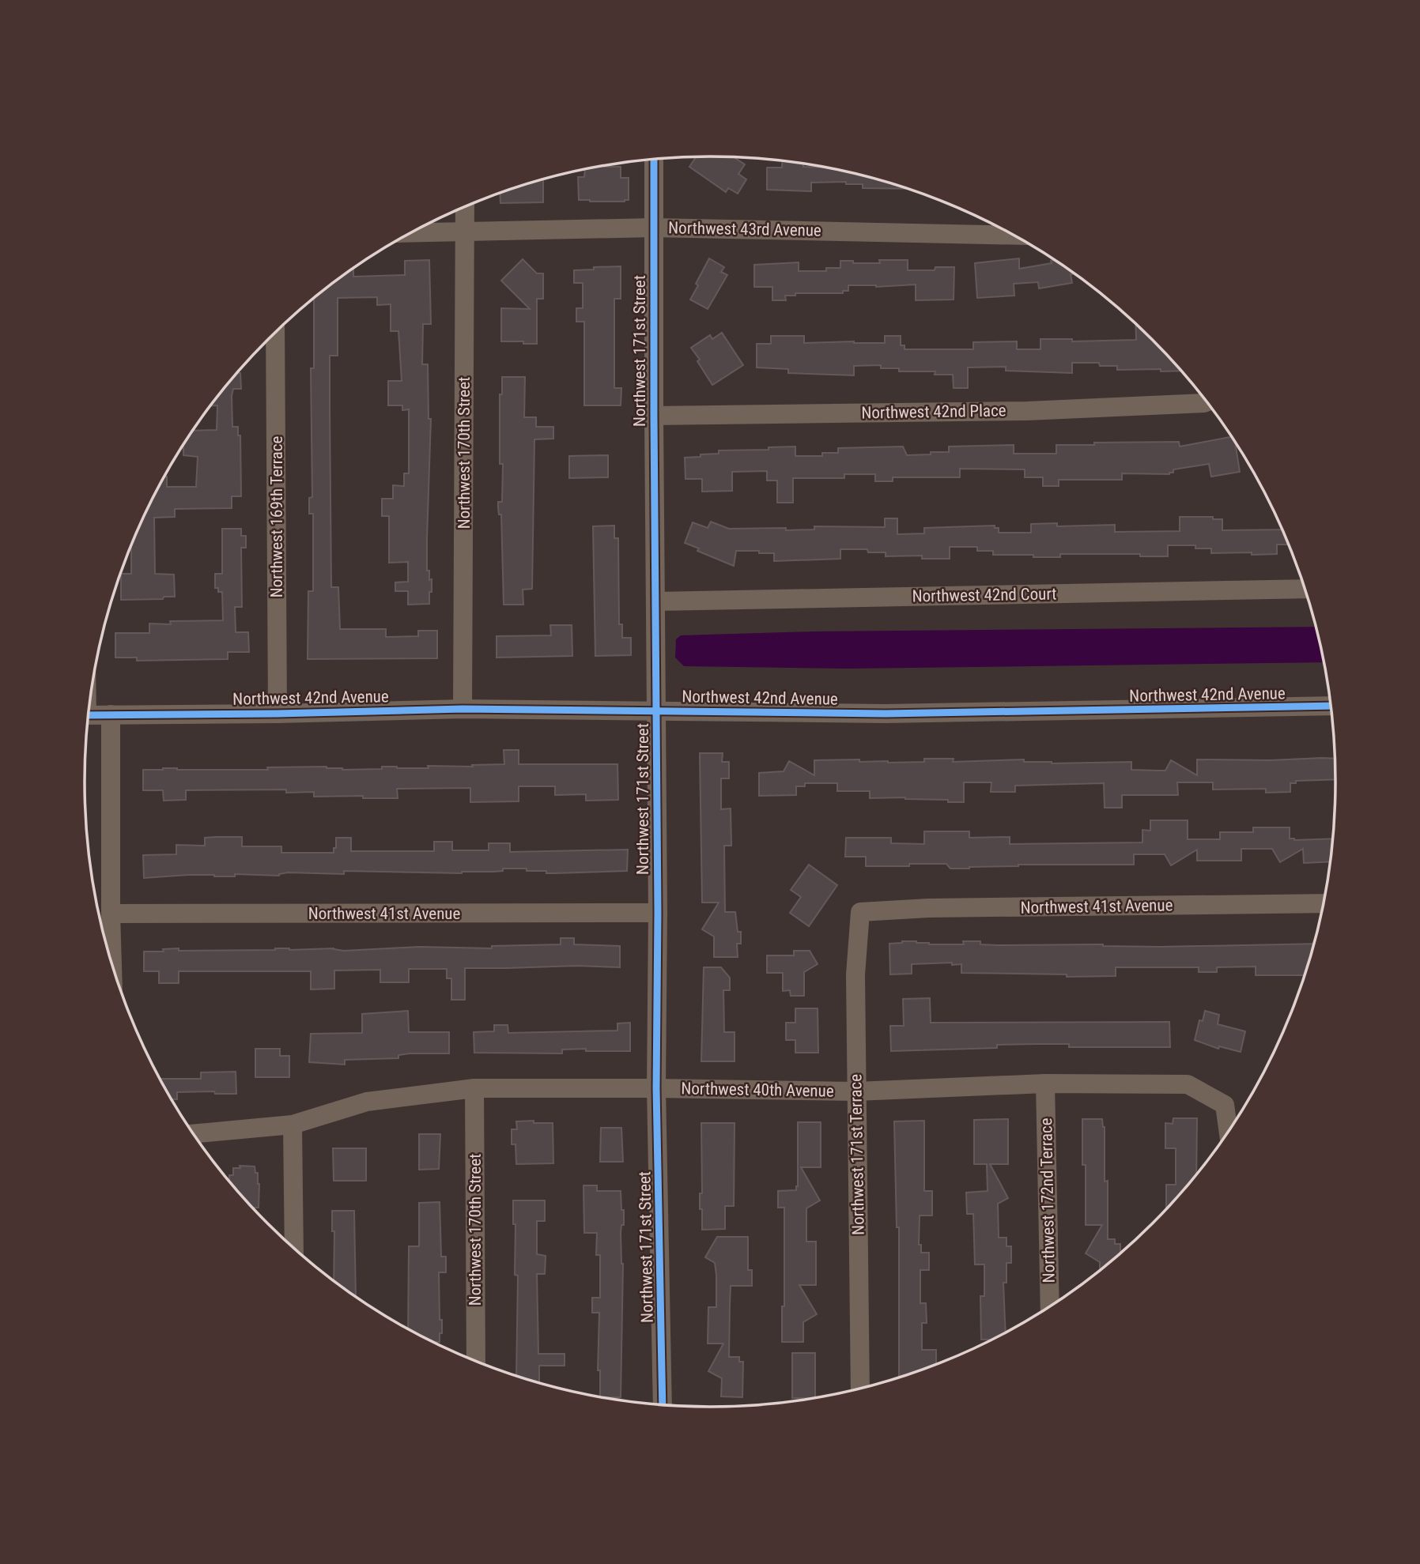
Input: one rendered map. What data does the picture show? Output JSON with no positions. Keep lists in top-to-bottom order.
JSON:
{
  "streets": {
    "street": [
      "Northwest 43rd Avenue",
      "Northwest 171st Street",
      "Northwest 42nd Place",
      "Northwest 170th Street",
      "Northwest 169th Terrace",
      "Northwest 42nd Court",
      "Northwest 42nd Avenue",
      "Northwest 41st Avenue",
      "Northwest 40th Avenue",
      "Northwest 171st Terrace",
      "Northwest 172nd Terrace"
    ]
  },
  "crossings": [
    ["Northwest 43rd Avenue", "Northwest 171st Street"],
    ["Northwest 43rd Avenue", "Northwest 170th Street"],
    ["Northwest 171st Street", "Northwest 42nd Place"],
    ["Northwest 171st Street", "Northwest 42nd Court"],
    ["Northwest 171st Street", "Northwest 42nd Avenue"],
    ["Northwest 171st Street", "Northwest 41st Avenue"],
    ["Northwest 171st Street", "Northwest 40th Avenue"],
    ["Northwest 170th Street", "Northwest 42nd Avenue"],
    ["Northwest 170th Street", "Northwest 40th Avenue"],
    ["Northwest 169th Terrace", "Northwest 42nd Avenue"],
    ["Northwest 41st Avenue", "Northwest 171st Terrace"],
    ["Northwest 40th Avenue", "Northwest 171st Terrace"],
    ["Northwest 40th Avenue", "Northwest 172nd Terrace"]
  ]
}
